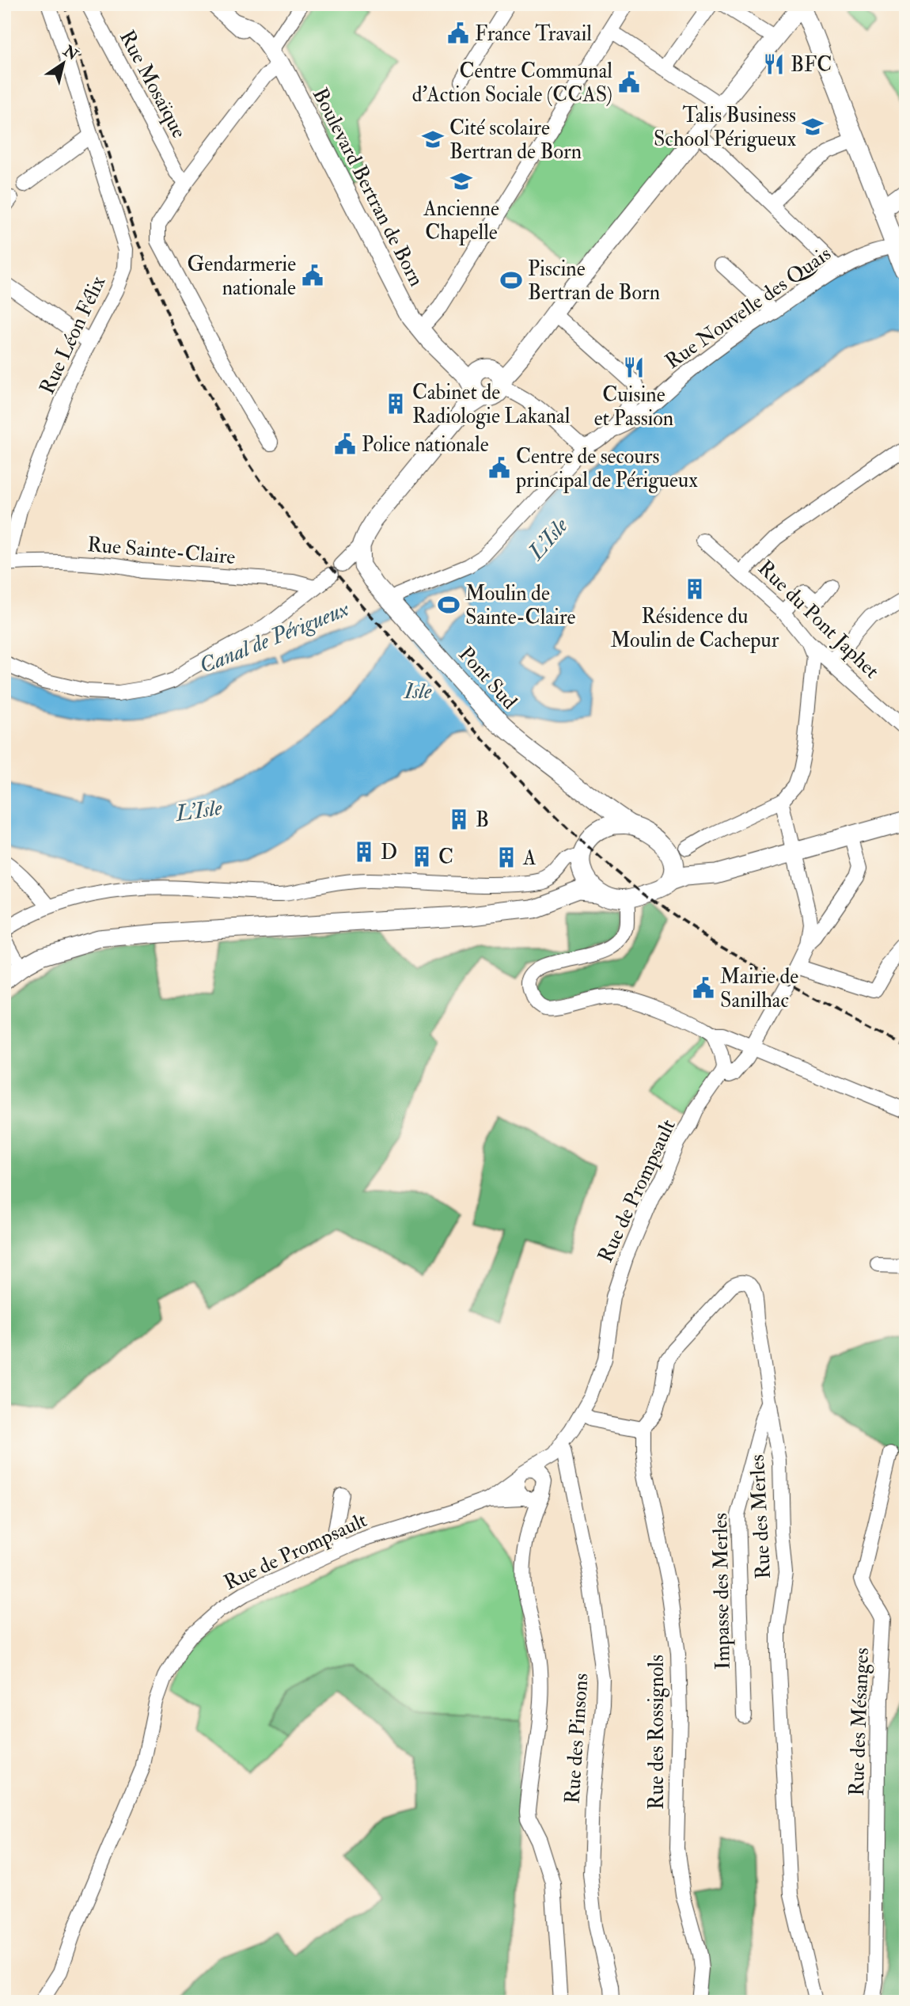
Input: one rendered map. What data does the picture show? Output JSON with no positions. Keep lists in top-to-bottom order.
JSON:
{
  "streets": {
    "main road": ["Boulevard Bertran de Born", "Pont Sud"],
    "street": [
      "Rue Mosaïque",
      "Rue Nouvelle des Quais",
      "Rue Léon Félix",
      "Rue Sainte-Claire",
      "Rue du Pont Japhet",
      "Rue de Prompsault",
      "Rue des Merles",
      "Impasse des Merles",
      "Rue des Mésanges",
      "Rue des Rossignols",
      "Rue des Pinsons"
    ]
  },
  "crossings": [
    ["Rue Léon Félix", "Rue Sainte-Claire"],
    ["Rue de Prompsault", "Rue des Pinsons"],
    ["Rue des Merles", "Impasse des Merles"],
    ["Rue des Merles", "Rue des Rossignols"]
  ],
  "water": ["L'Isle", "Canal de Périgueux", "Isle"],
  "places": {
    "public building": [
      "France Travail",
      "Centre Communal d'Action Sociale (CCAS)",
      "Gendarmerie nationale",
      "Police nationale",
      "Centre de secours principal de Périgueux",
      "Mairie de Sanilhac"
    ],
    "restaurant": ["BFC", "Cuisine et Passion"],
    "school or university": ["Talis Business School Périgueux", "Cité scolaire Bertran de Born", "Ancienne Chapelle"],
    "sports": ["Piscine Bertran de Born", "Moulin de Sainte-Claire"],
    "building": [
      "Cabinet de Radiologie Lakanal",
      "Résidence du Moulin de Cachepur",
      "B",
      "D",
      "C",
      "A"
    ]
  },
  "north": "top right"
}
